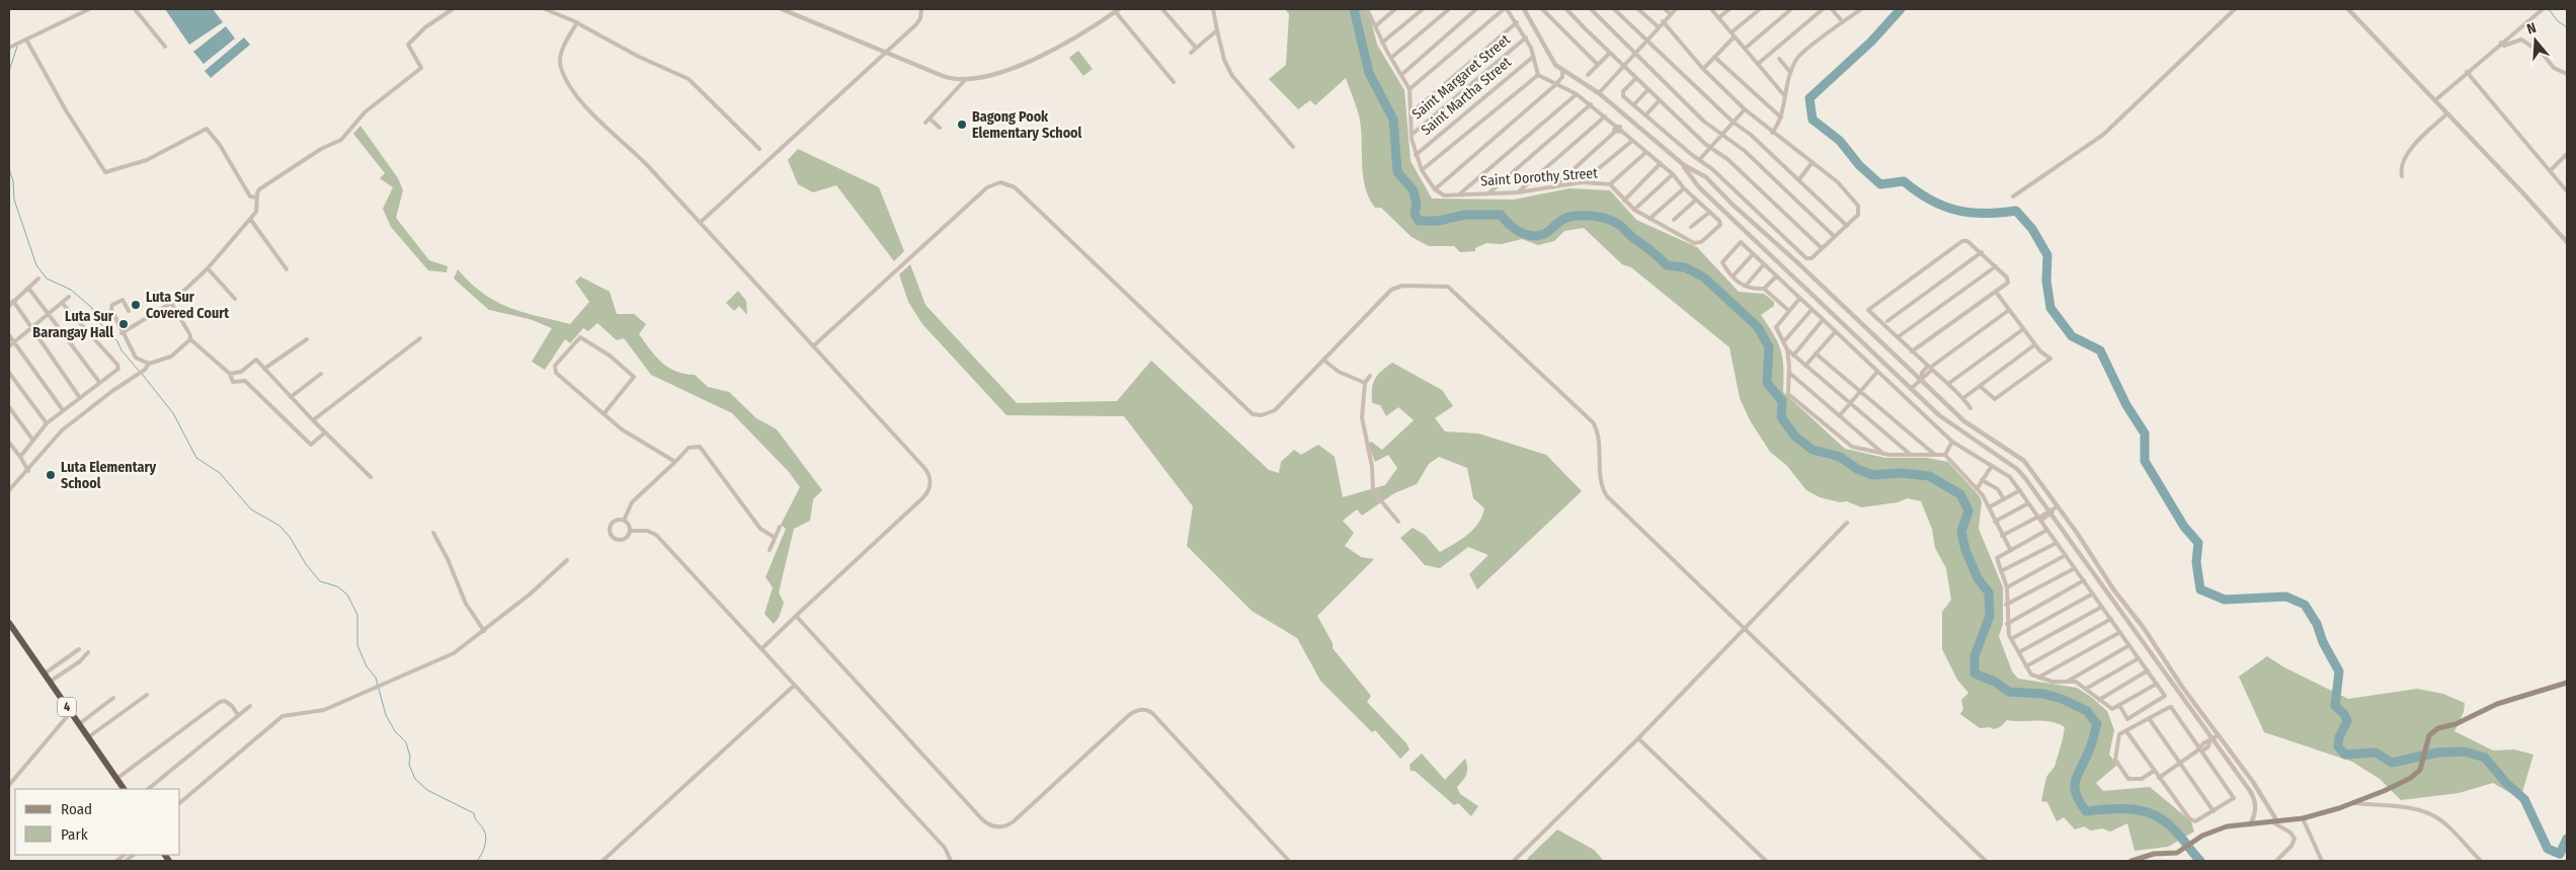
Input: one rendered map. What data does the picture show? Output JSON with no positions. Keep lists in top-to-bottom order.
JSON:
{
  "streets": {
    "highway": ["4"],
    "street": ["Saint Margaret Street", "Saint Martha Street", "Saint Dorothy Street"]
  },
  "places": [
    "Bagong Pook Elementary School",
    "Luta Sur Covered Court",
    "Luta Sur Barangay Hall",
    "Luta Elementary School"
  ],
  "legend": ["Road", "Park"],
  "north": "top"
}
